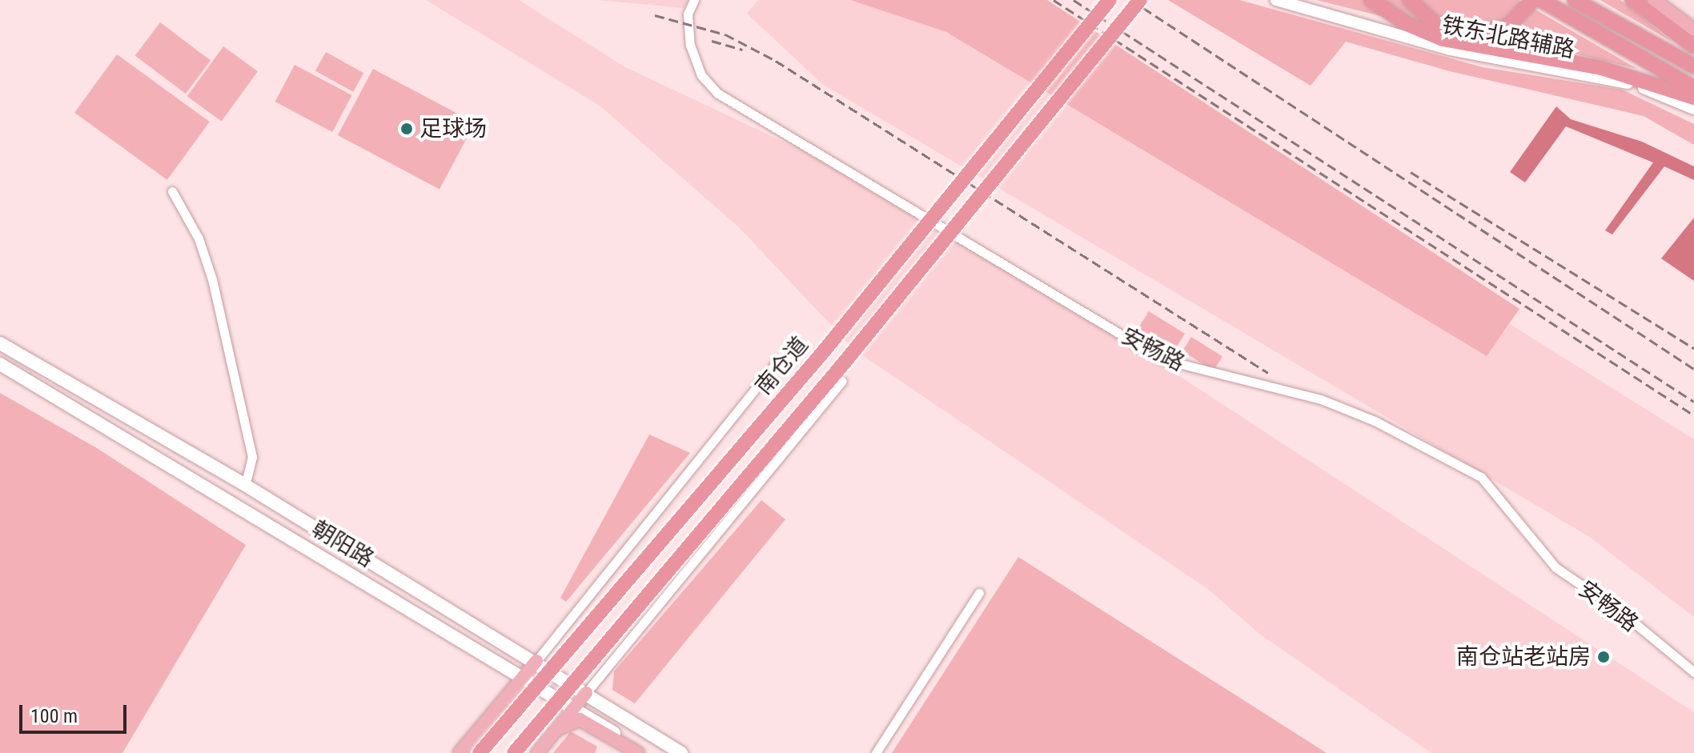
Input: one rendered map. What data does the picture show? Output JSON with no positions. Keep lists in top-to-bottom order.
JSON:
{
  "streets": {
    "highway": ["南仓道"],
    "main road": ["朝阳路"],
    "street": ["铁东北路辅路", "安畅路"]
  },
  "places": ["足球场", "南仓站老站房"],
  "scale_bar": "100 m"
}
